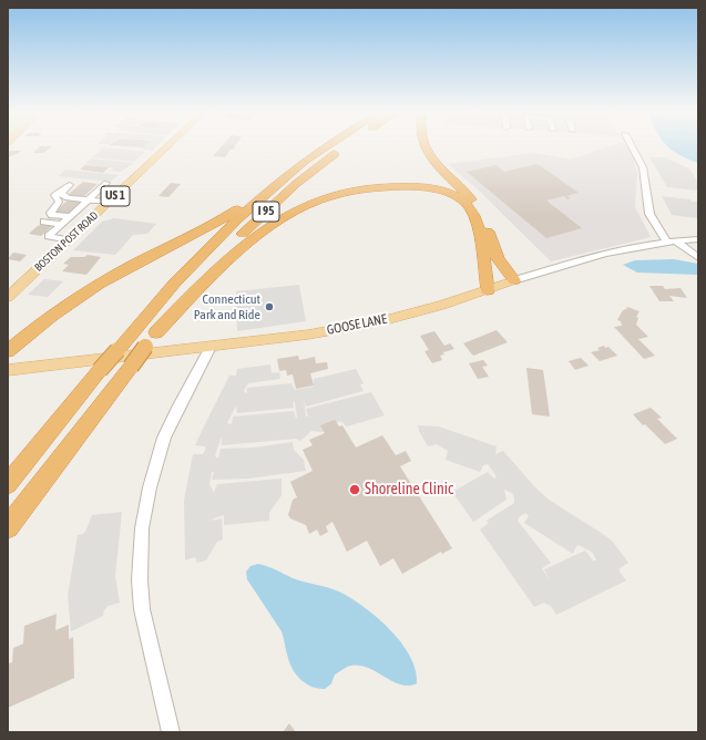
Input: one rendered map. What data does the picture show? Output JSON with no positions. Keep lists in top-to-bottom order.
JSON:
{
  "streets": {
    "highway": ["I 95"],
    "main road": ["US 1", "BOSTON POST ROAD", "GOOSE LANE"]
  },
  "places": ["Connecticut Park and Ride", "Shoreline Clinic"]
}
